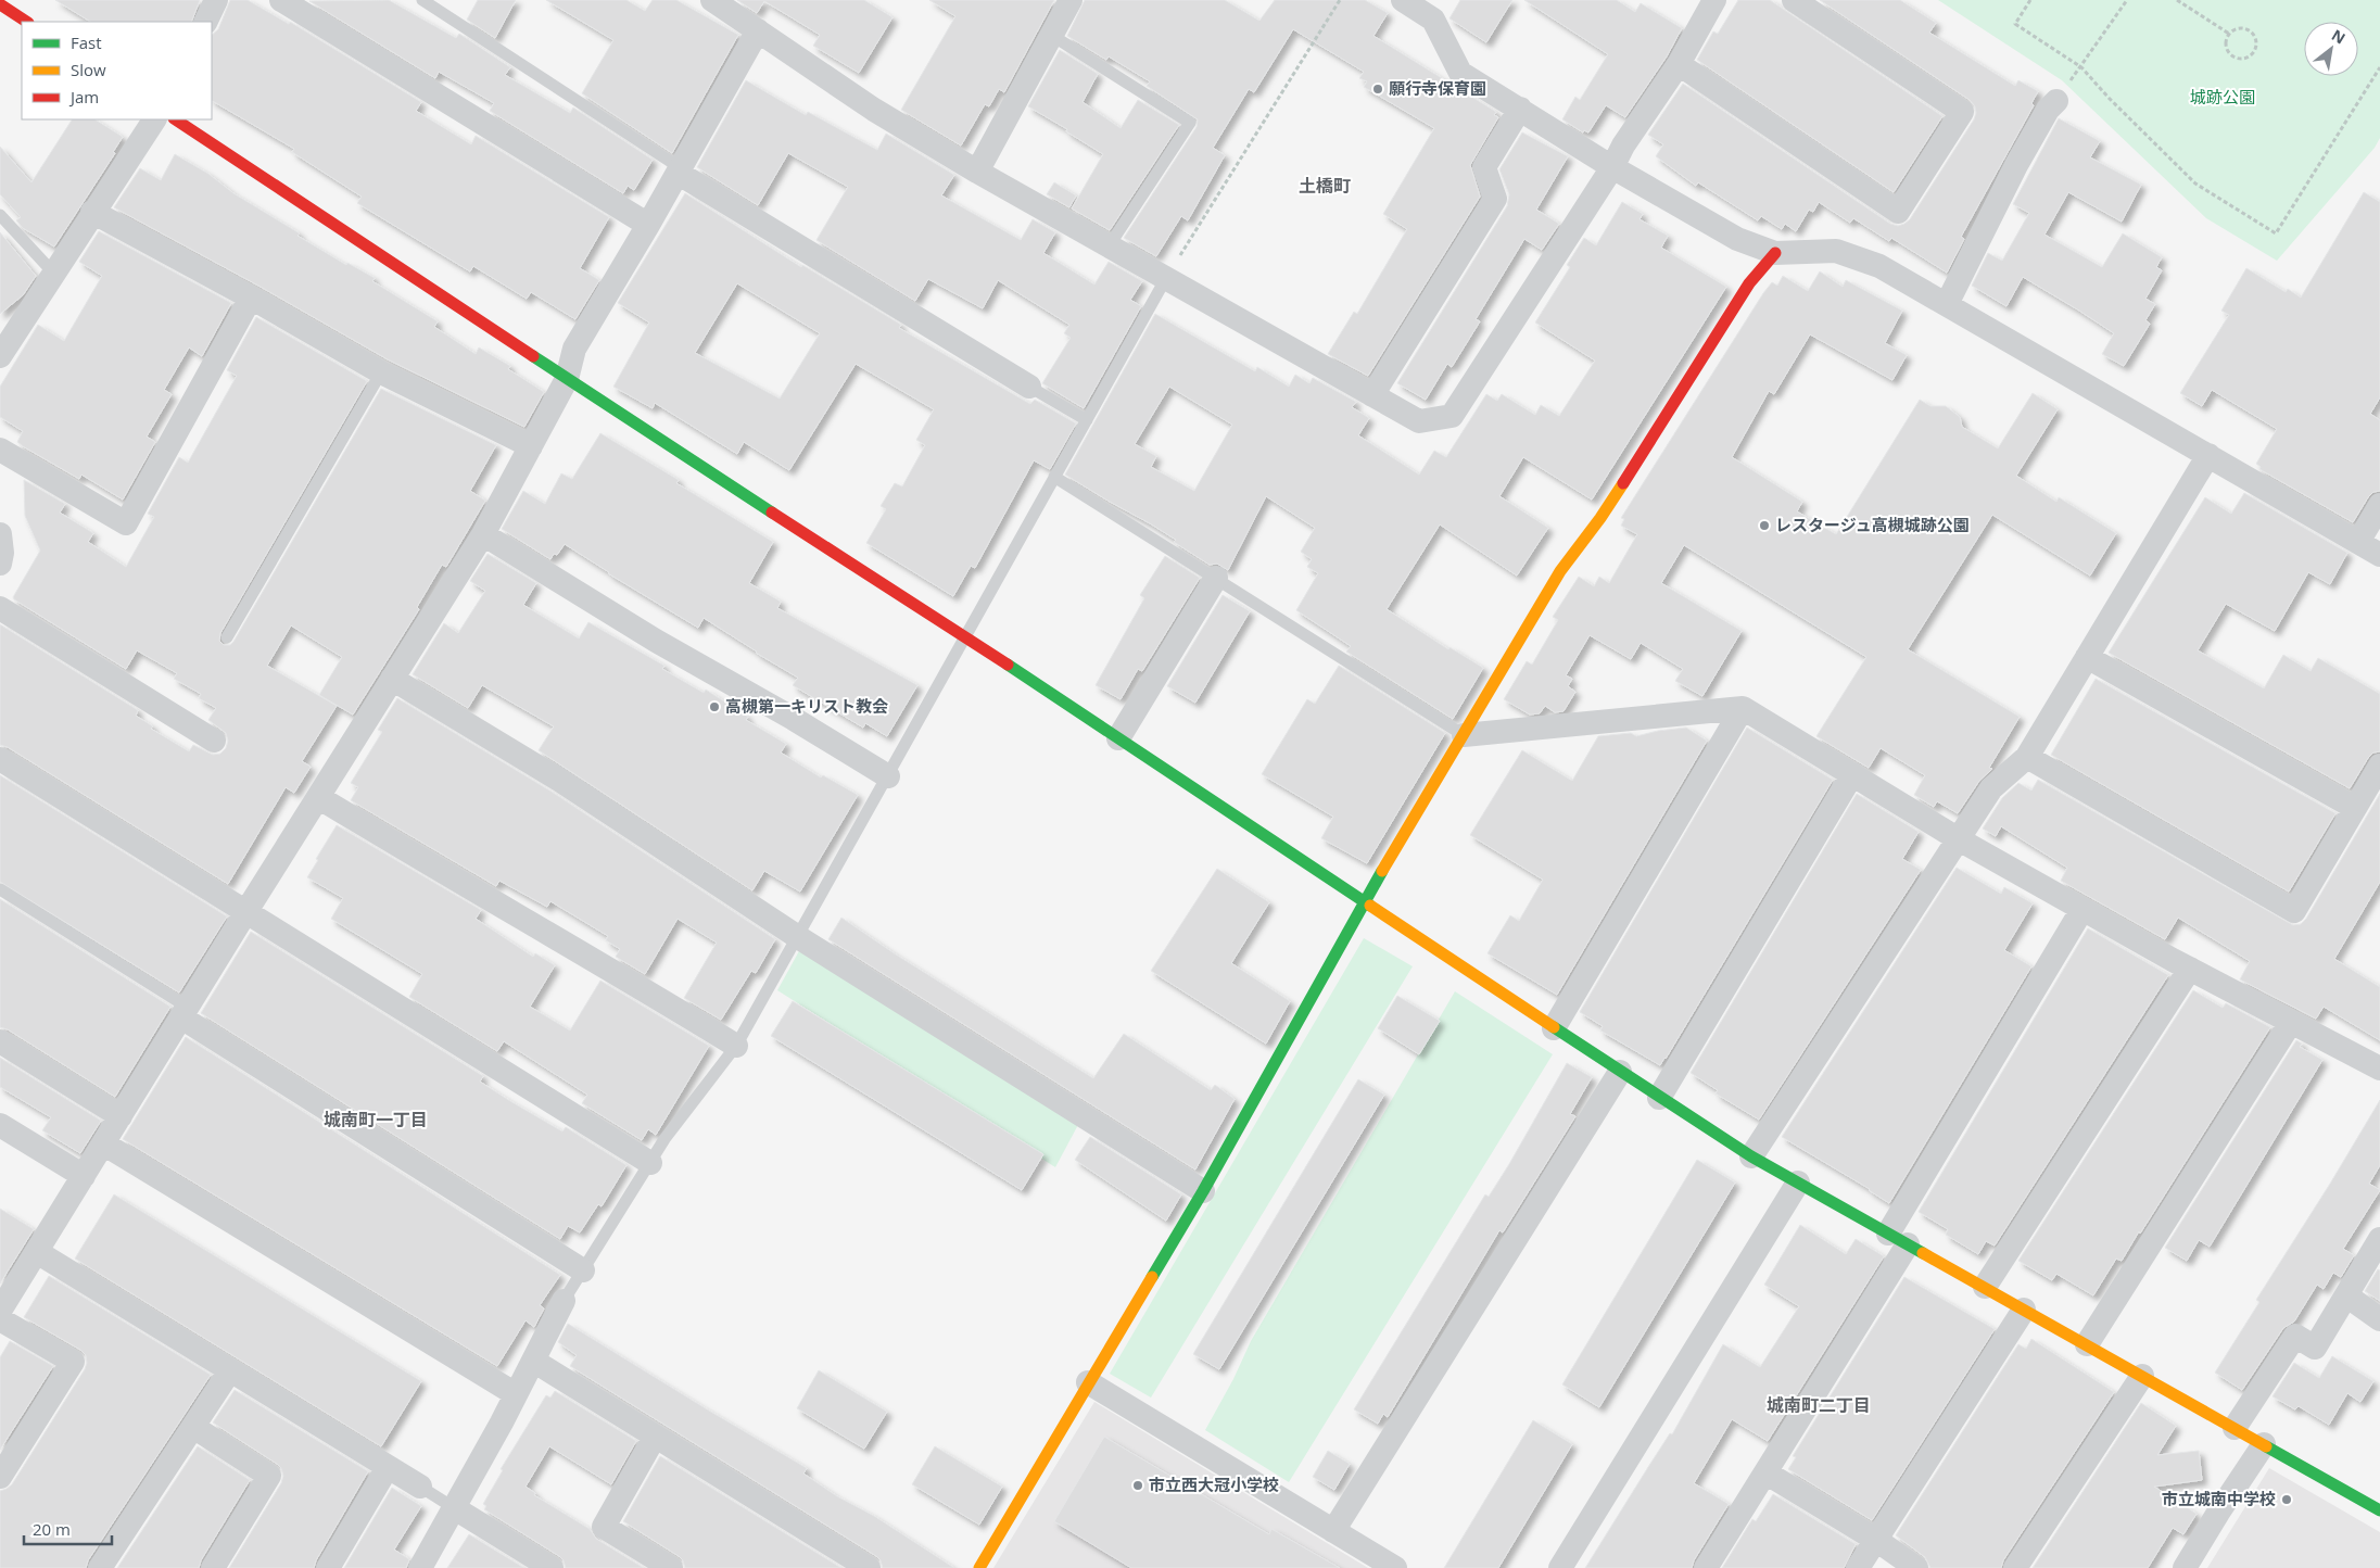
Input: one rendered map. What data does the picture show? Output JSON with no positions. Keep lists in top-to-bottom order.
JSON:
{
  "districts": ["土橋町", "城南町一丁目", "城南町二丁目"],
  "parks": ["城跡公園"],
  "places": [
    "願行寺保育園",
    "レスタージュ高槻城跡公園",
    "高槻第一キリスト教会",
    "市立西大冠小学校",
    "市立城南中学校"
  ],
  "legend": ["Fast", "Slow", "Jam"],
  "scale_bar": "20 m",
  "north": "top right"
}
